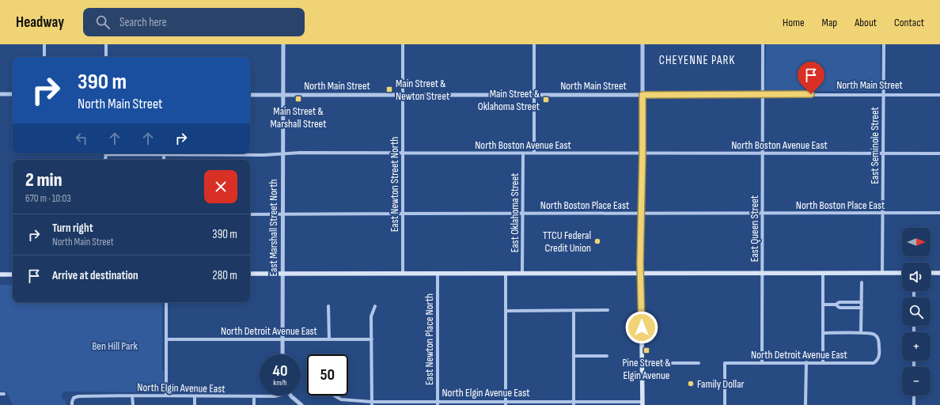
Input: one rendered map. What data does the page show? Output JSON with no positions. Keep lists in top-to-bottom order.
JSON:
{
  "streets": {
    "street": [
      "North Main Street",
      "North Boston Avenue East",
      "East Seminole Street",
      "East Newton Street North",
      "North Boston Place East",
      "East Oklahoma Street",
      "East Marshall Street North",
      "East Queen Street",
      "North Detroit Avenue East",
      "East Newton Place North",
      "North Elgin Avenue East"
    ]
  },
  "crossings": [
    ["North Main Street", "East Seminole Street"],
    ["North Main Street", "East Newton Street North"],
    ["North Main Street", "East Marshall Street North"],
    ["North Main Street", "East Queen Street"],
    ["North Boston Avenue East", "East Seminole Street"],
    ["North Boston Avenue East", "East Newton Street North"],
    ["North Boston Avenue East", "East Oklahoma Street"],
    ["North Boston Avenue East", "East Marshall Street North"],
    ["North Boston Avenue East", "East Queen Street"],
    ["East Seminole Street", "North Boston Place East"],
    ["East Newton Street North", "North Boston Place East"],
    ["North Boston Place East", "East Oklahoma Street"],
    ["North Boston Place East", "East Marshall Street North"],
    ["North Boston Place East", "East Queen Street"],
    ["East Marshall Street North", "North Detroit Avenue East"],
    ["East Queen Street", "North Detroit Avenue East"],
    ["East Newton Place North", "North Elgin Avenue East"]
  ],
  "districts": ["CHEYENNE PARK"],
  "parks": ["Ben Hill Park"],
  "places": {
    "transit": [
      "Main Street & Newton Street",
      "Main Street & Marshall Street",
      "Main Street & Oklahoma Street",
      "Pine Street & Elgin Avenue"
    ],
    "other": ["TTCU Federal Credit Union", "Family Dollar"]
  },
  "north": "right",
  "page": {
    "header": "Headway",
    "search": "Search here",
    "nav": [
      "Home",
      "Map",
      "About",
      "Contact"
    ],
    "turn": ["390 m", "North Main Street"],
    "heading": ["2 min", "670 m · 10:03"],
    "list": [
      {
        "name": "Turn right",
        "note": "North Main Street",
        "value": "390 m"
      },
      {
        "name": "Arrive at destination",
        "value": "280 m"
      }
    ],
    "map_buttons": ["+", "−"],
    "speed": "40 km/h",
    "limit": "50"
  }
}
